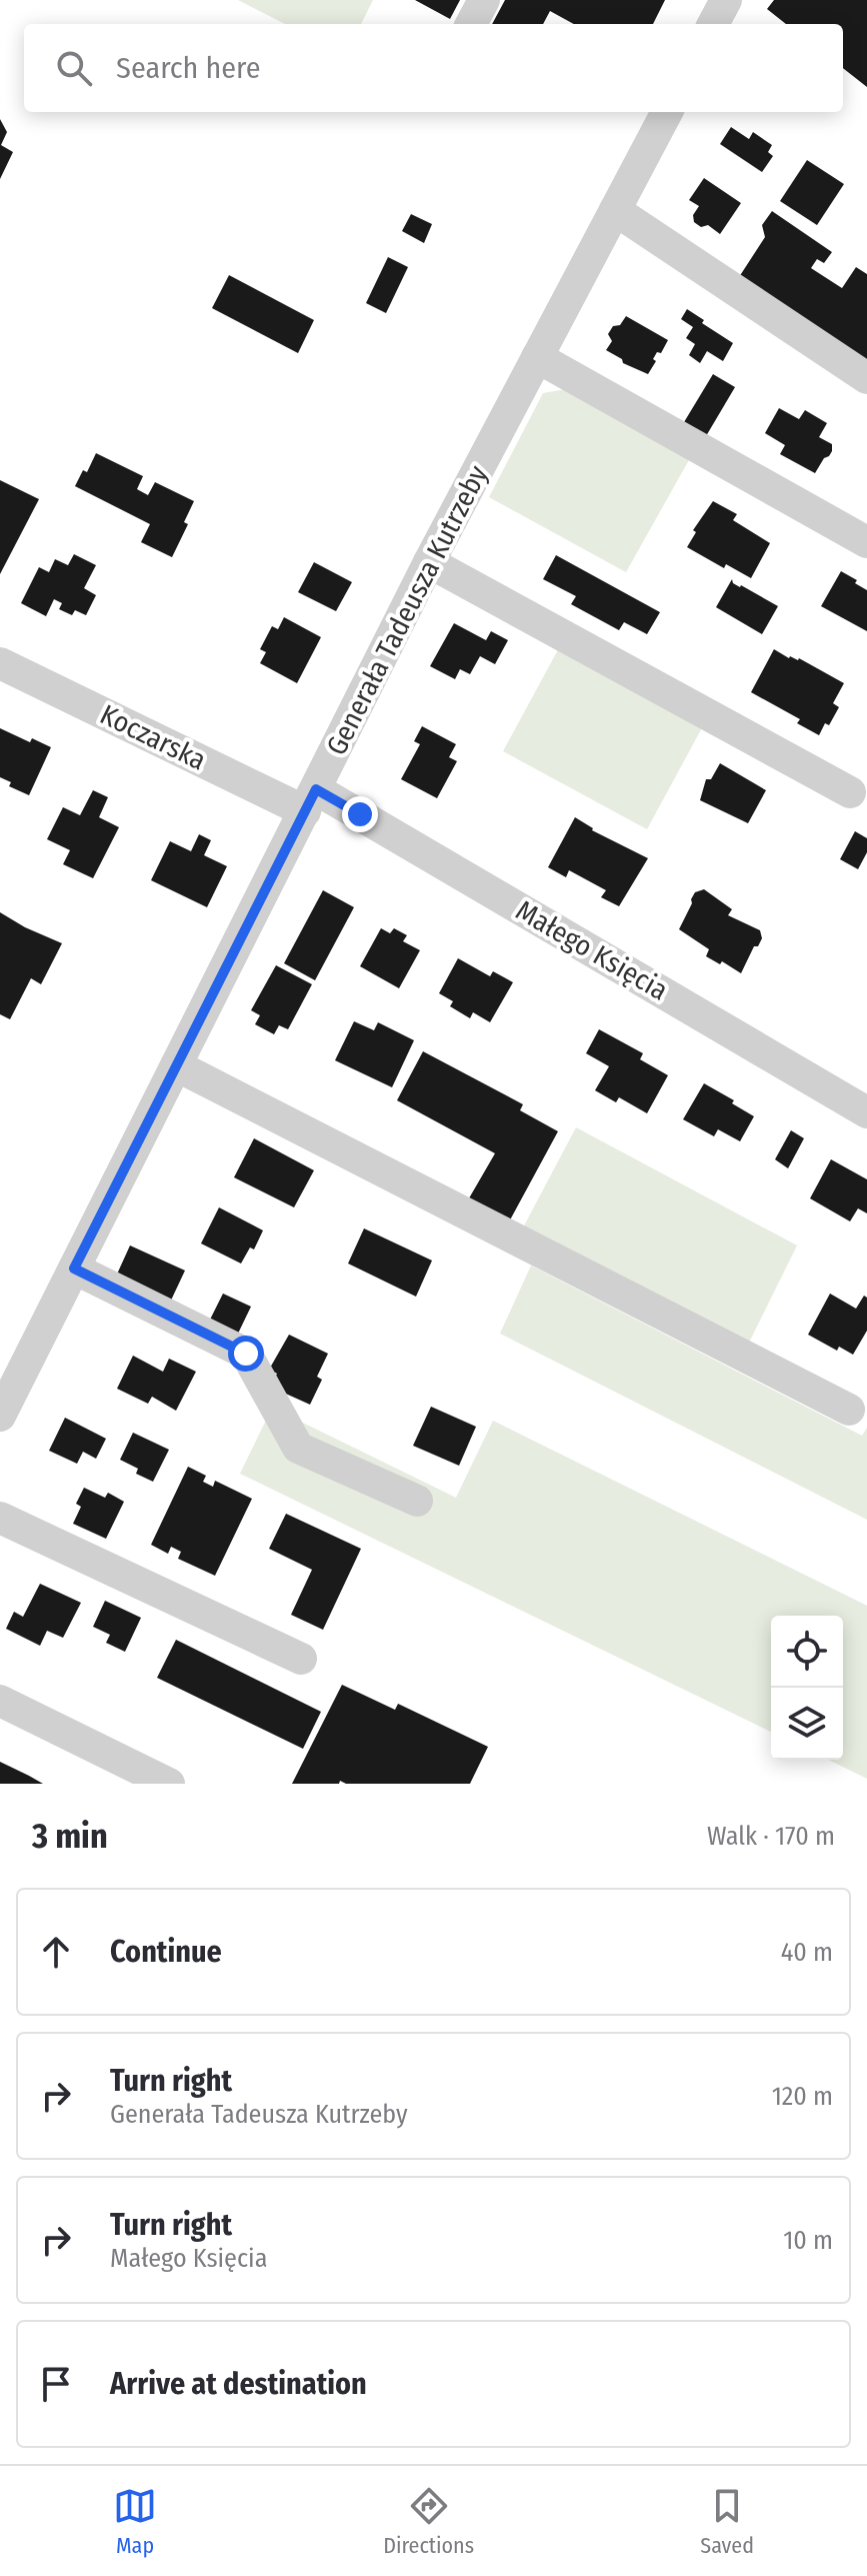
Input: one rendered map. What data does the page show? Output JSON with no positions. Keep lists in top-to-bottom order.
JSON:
{
  "streets": {
    "street": ["Generała Tadeusza Kutrzeby", "Koczarska", "Małego Księcia"]
  },
  "crossings": [
    ["Generała Tadeusza Kutrzeby", "Koczarska"],
    ["Generała Tadeusza Kutrzeby", "Małego Księcia"],
    ["Koczarska", "Małego Księcia"]
  ],
  "page": {
    "search": "Search here",
    "heading": ["3 min", "Walk · 170 m"],
    "list": [
      ["Continue", "40 m"],
      ["Turn right", "Generała Tadeusza Kutrzeby", "120 m"],
      ["Turn right", "Małego Księcia", "10 m"],
      "Arrive at destination"
    ],
    "nav": ["Map", "Directions", "Saved"]
  }
}
